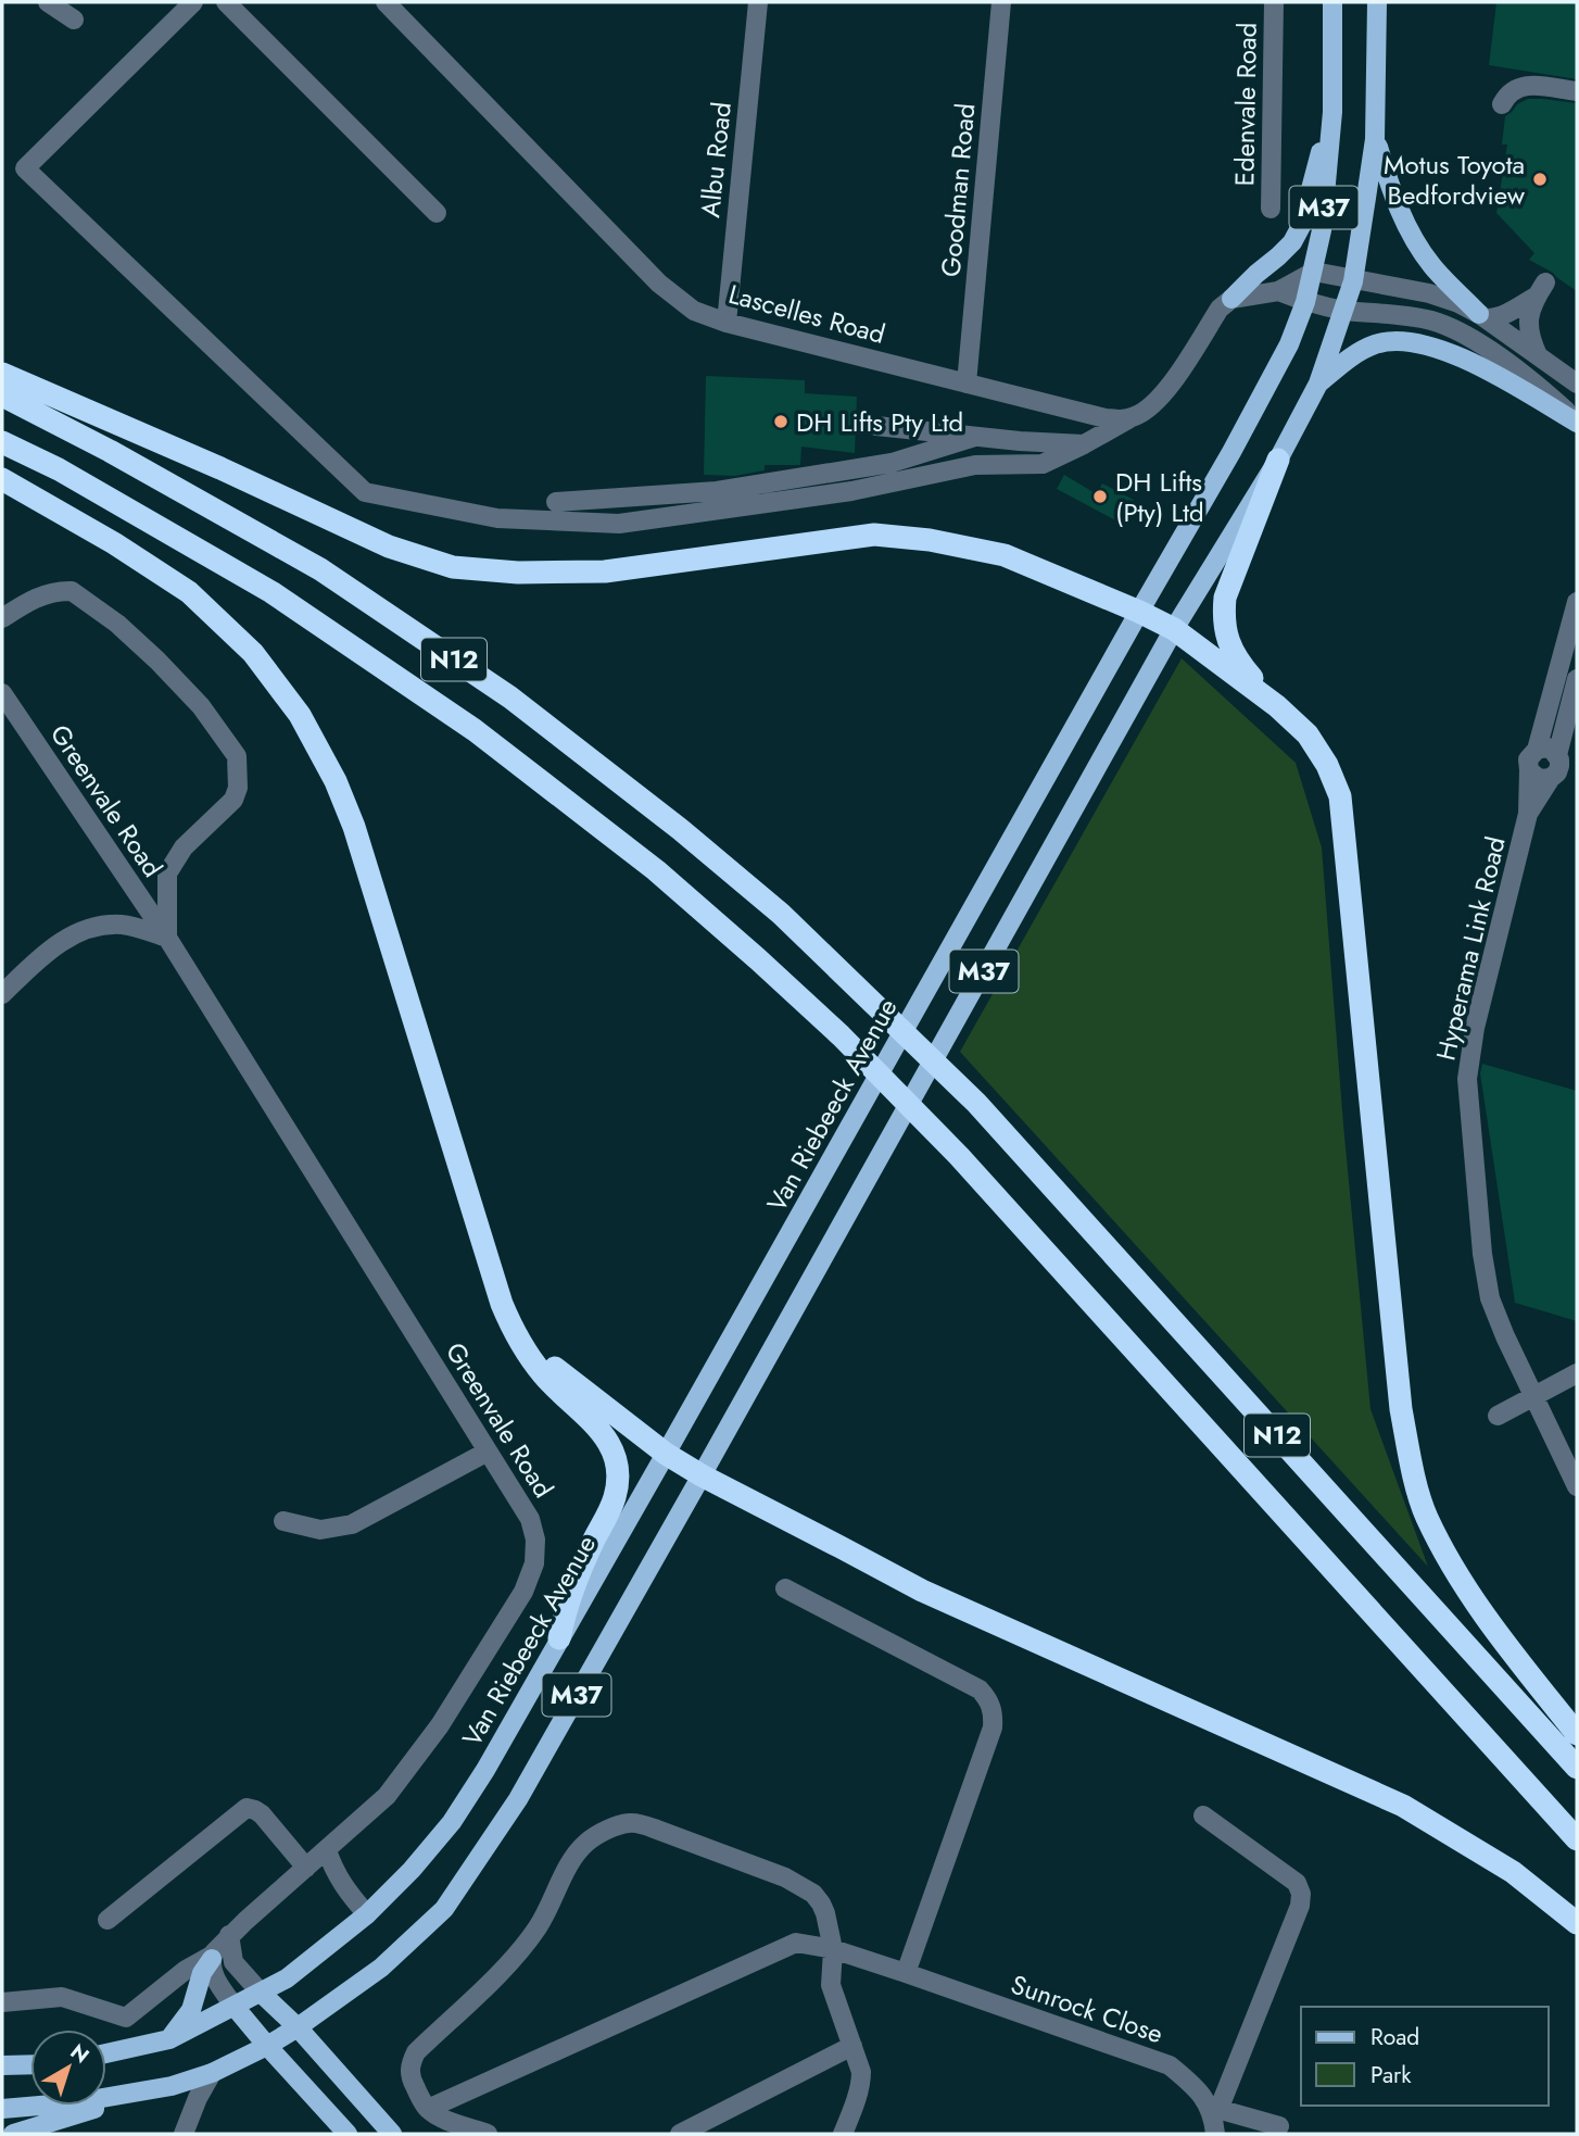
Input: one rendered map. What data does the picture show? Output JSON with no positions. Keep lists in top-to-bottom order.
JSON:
{
  "streets": {
    "highway": ["N12"],
    "main road": ["M37", "Van Riebeeck Avenue"],
    "street": [
      "Edenvale Road",
      "Albu Road",
      "Goodman Road",
      "Lascelles Road",
      "Greenvale Road",
      "Hyperama Link Road",
      "Sunrock Close"
    ]
  },
  "crossings": [
    ["Albu Road", "Lascelles Road"],
    ["Goodman Road", "Lascelles Road"]
  ],
  "places": ["Motus Toyota Bedfordview", "DH Lifts Pty Ltd", "DH Lifts (Pty) Ltd"],
  "legend": ["Road", "Park"],
  "north": "top right"
}
